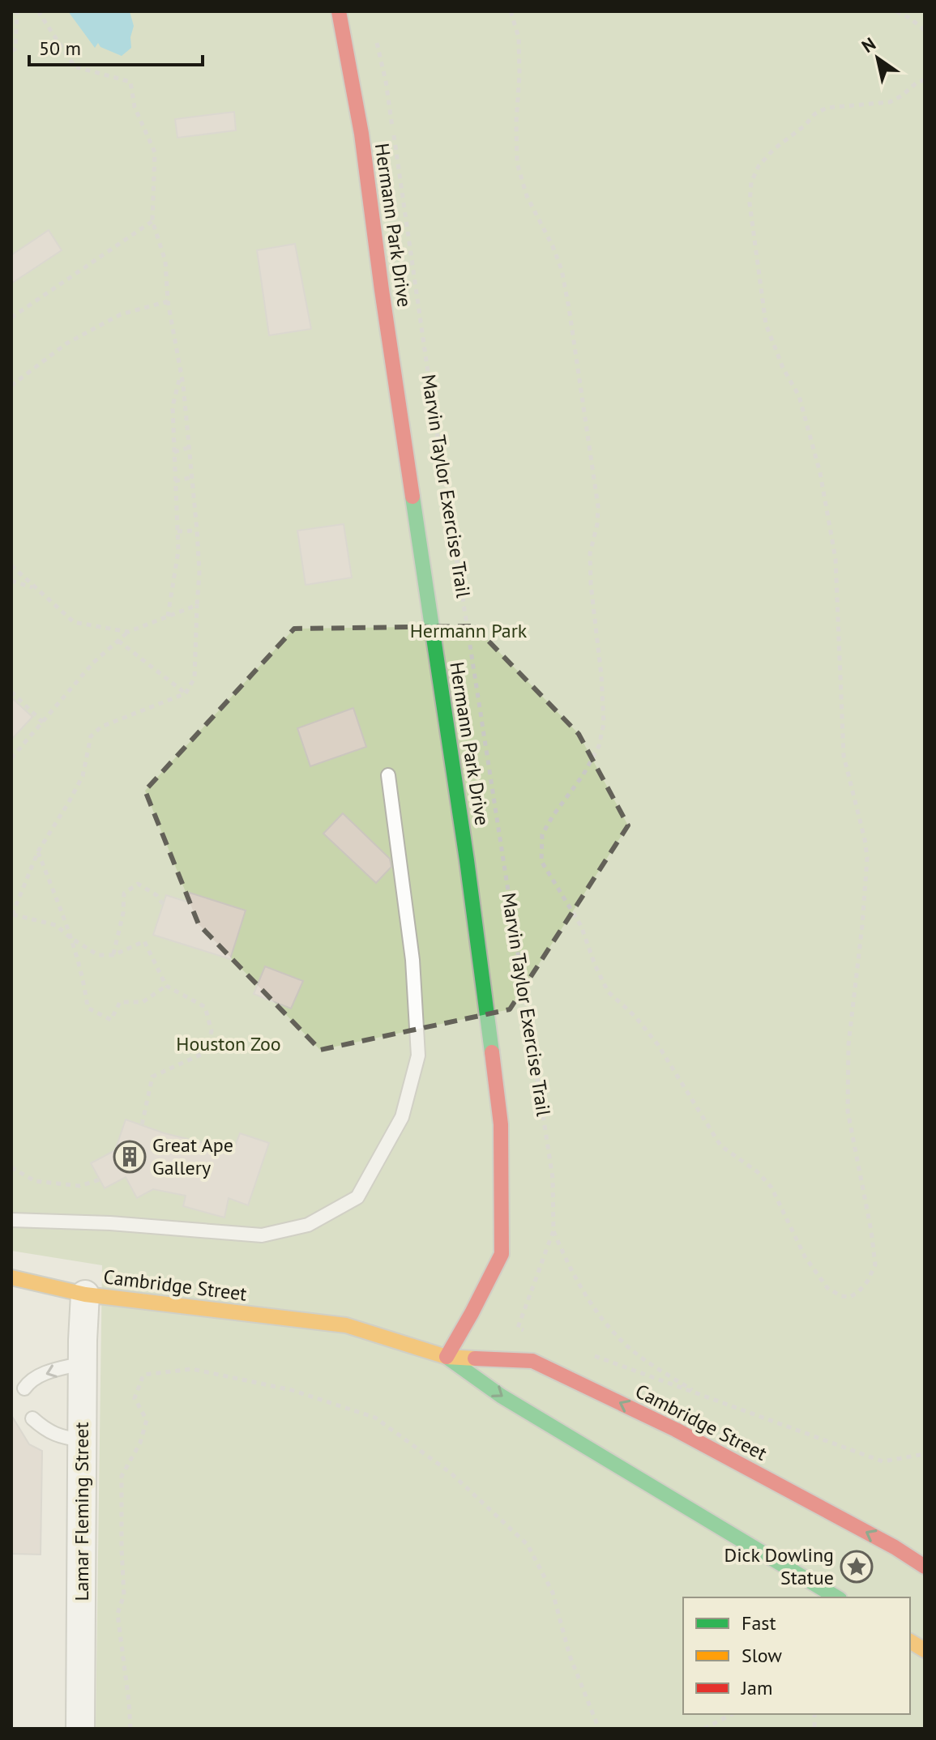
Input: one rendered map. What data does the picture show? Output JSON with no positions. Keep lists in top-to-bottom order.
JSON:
{
  "streets": {
    "street": ["Hermann Park Drive", "Cambridge Street", "Lamar Fleming Street"],
    "path": ["Marvin Taylor Exercise Trail"]
  },
  "crossings": [
    ["Hermann Park Drive", "Cambridge Street"],
    ["Cambridge Street", "Lamar Fleming Street"]
  ],
  "parks": ["Hermann Park", "Houston Zoo"],
  "places": {
    "building": ["Great Ape Gallery"],
    "place": ["Dick Dowling Statue"]
  },
  "legend": ["Fast", "Slow", "Jam"],
  "scale_bar": "50 m",
  "north": "top left"
}
